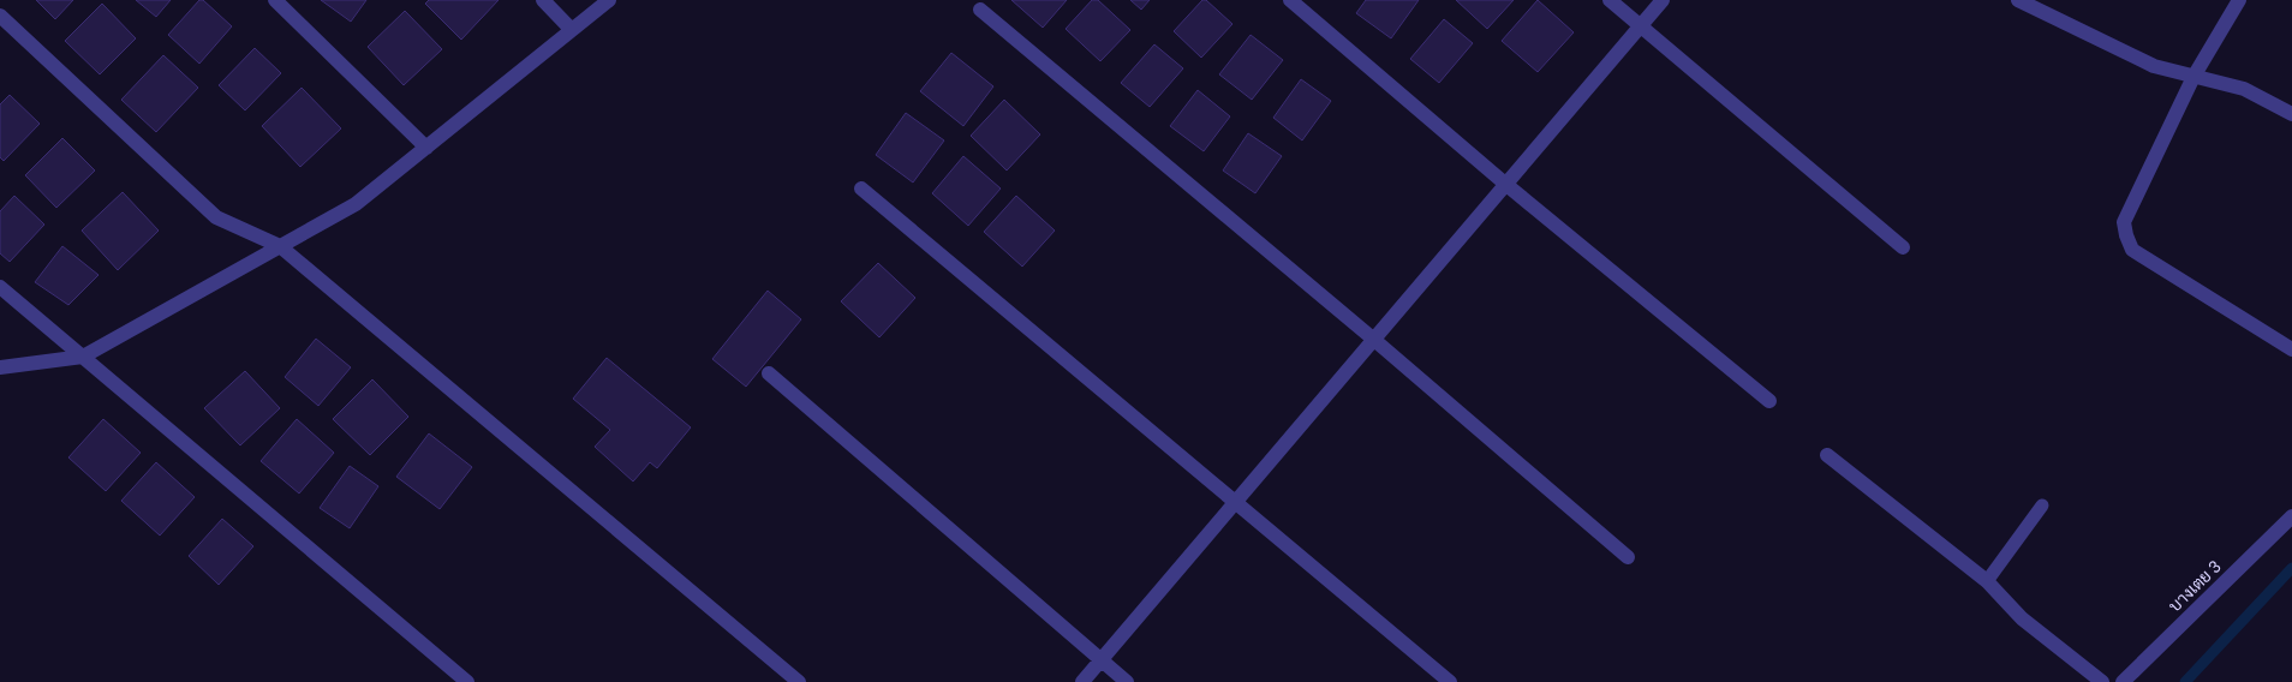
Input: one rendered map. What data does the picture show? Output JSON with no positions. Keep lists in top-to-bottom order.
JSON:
{
  "streets": {
    "street": ["บางเตย 3"]
  }
}
